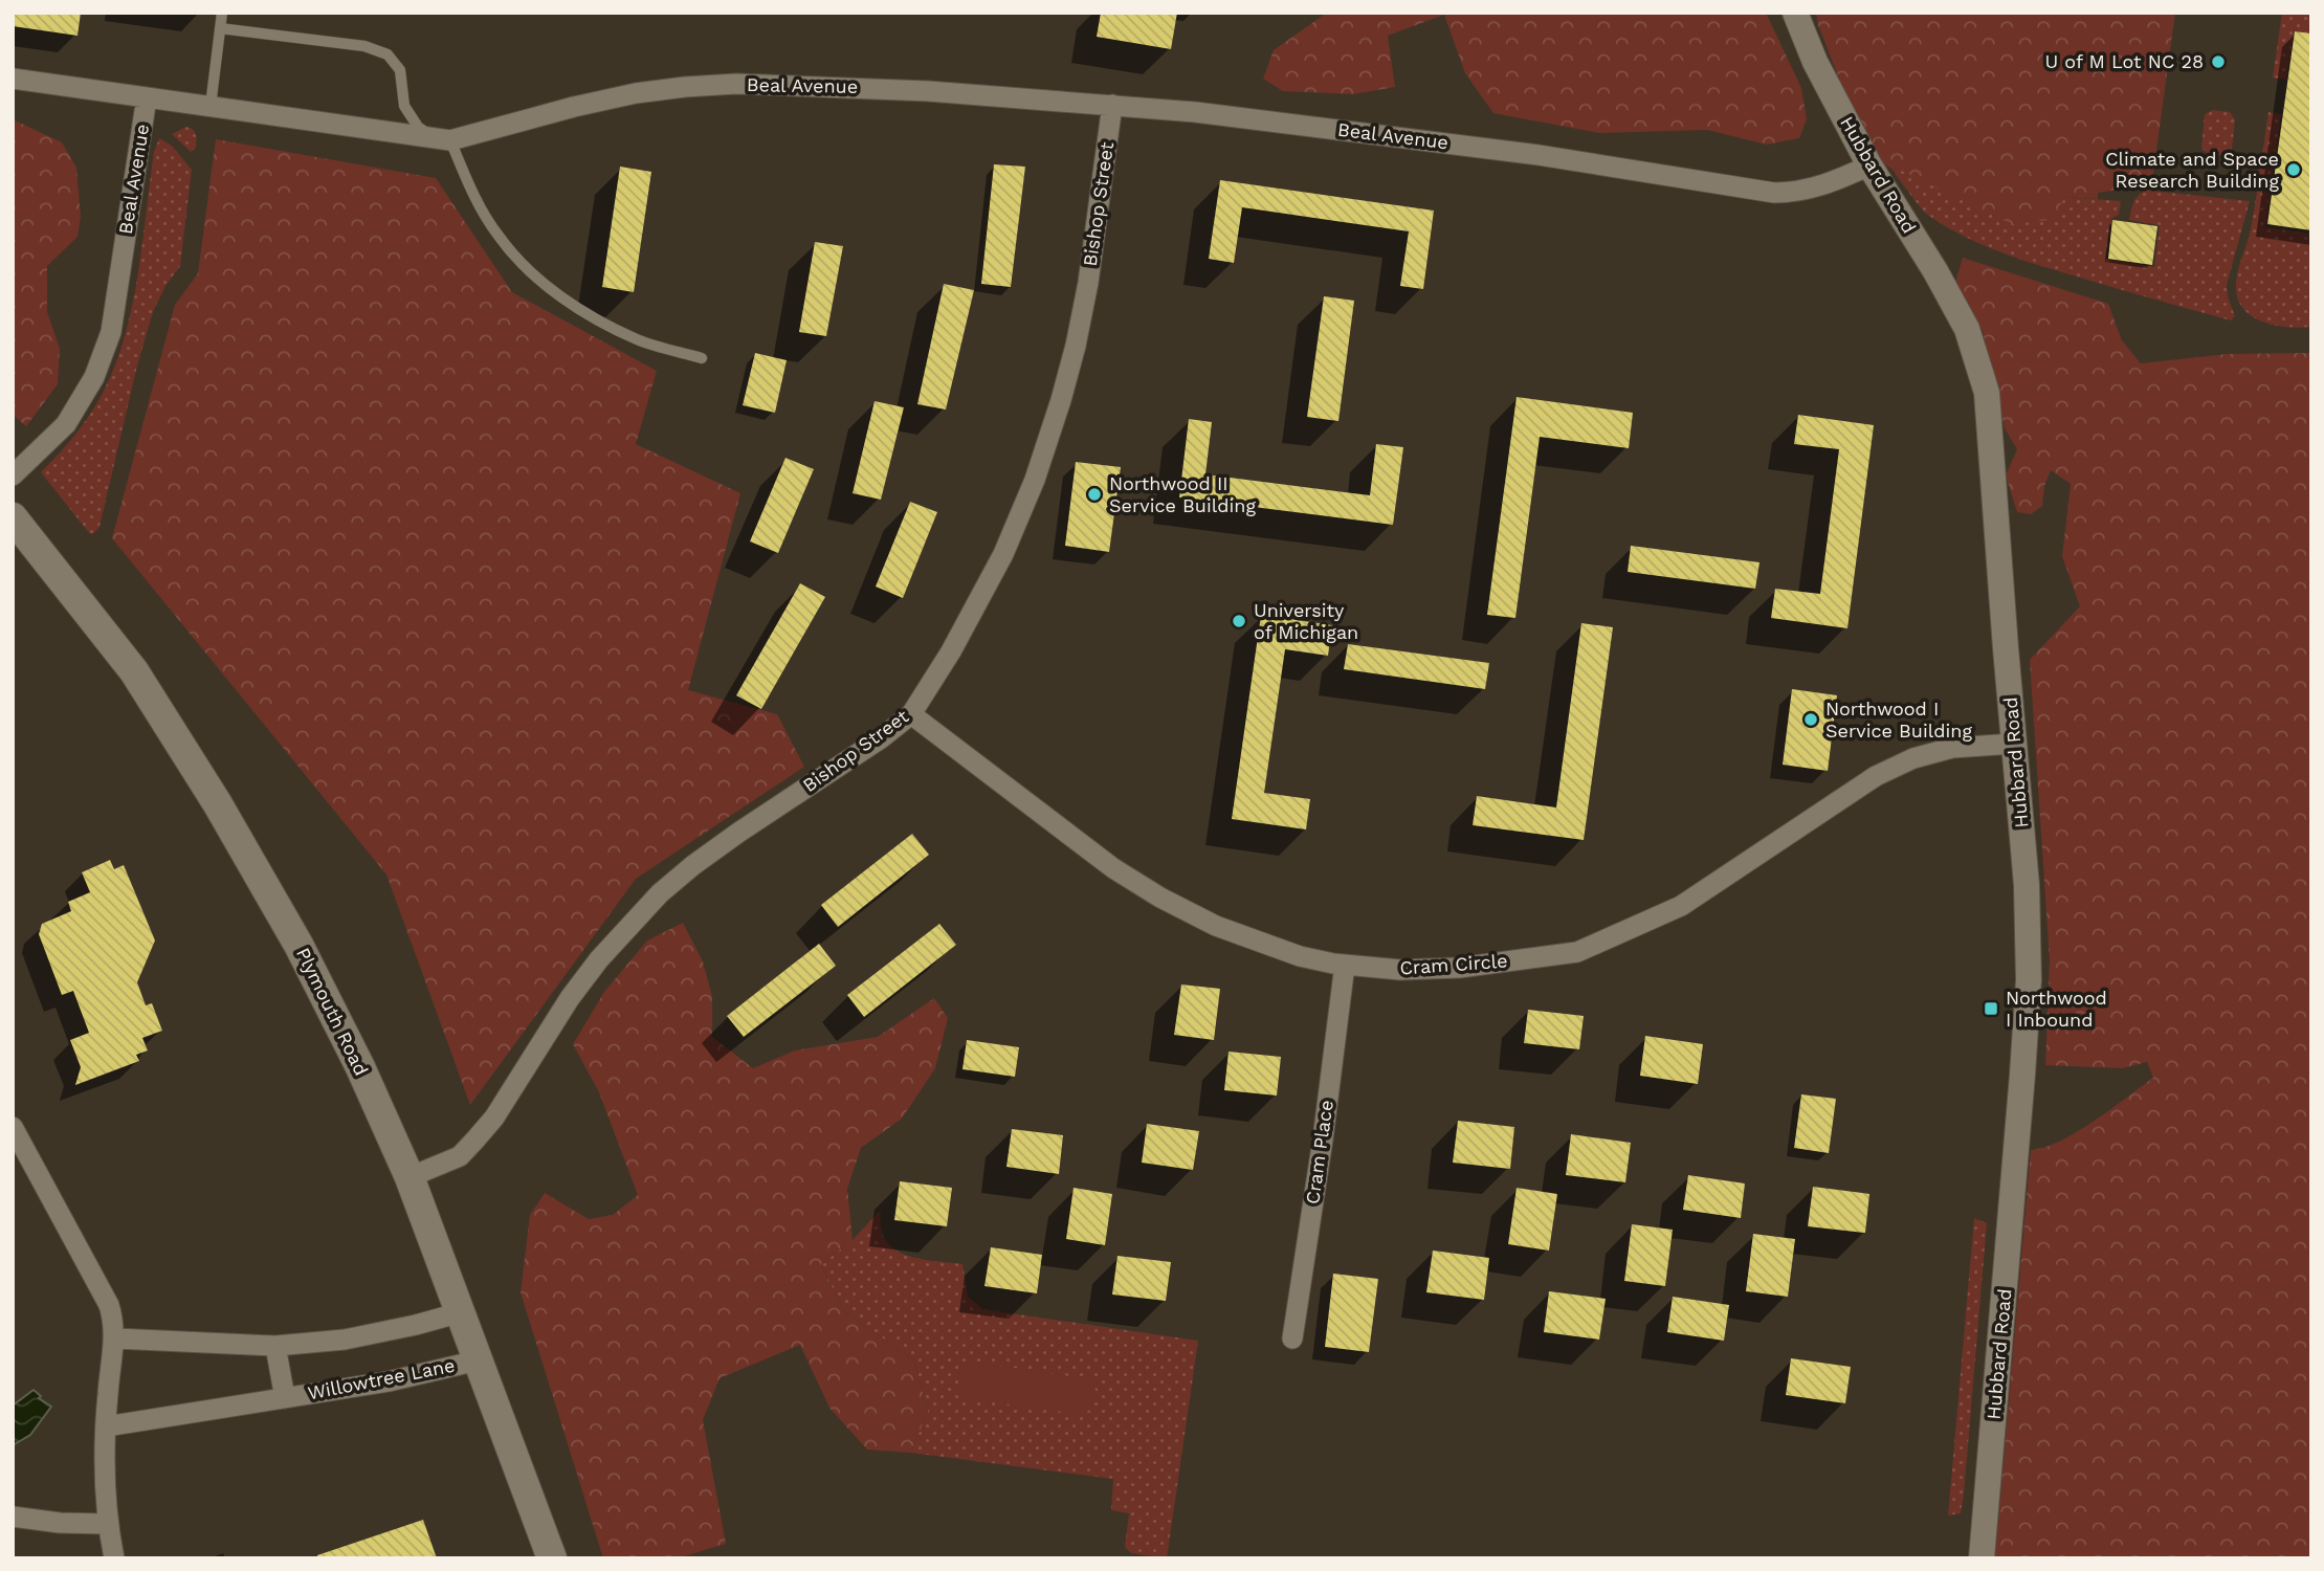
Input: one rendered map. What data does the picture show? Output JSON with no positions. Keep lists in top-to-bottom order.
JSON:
{
  "streets": {
    "main road": ["Plymouth Road"],
    "street": [
      "Beal Avenue",
      "Hubbard Road",
      "Bishop Street",
      "Cram Circle",
      "Cram Place",
      "Willowtree Lane"
    ]
  },
  "crossings": [
    ["Beal Avenue", "Hubbard Road"],
    ["Beal Avenue", "Bishop Street"],
    ["Hubbard Road", "Cram Circle"],
    ["Bishop Street", "Cram Circle"],
    ["Bishop Street", "Plymouth Road"],
    ["Cram Circle", "Cram Place"],
    ["Plymouth Road", "Willowtree Lane"]
  ],
  "places": {
    "other": [
      "U of M Lot NC 28",
      "Climate and Space Research Building",
      "Northwood II Service Building",
      "University of Michigan",
      "Northwood I Service Building"
    ],
    "transit": ["Northwood I Inbound"]
  }
}
